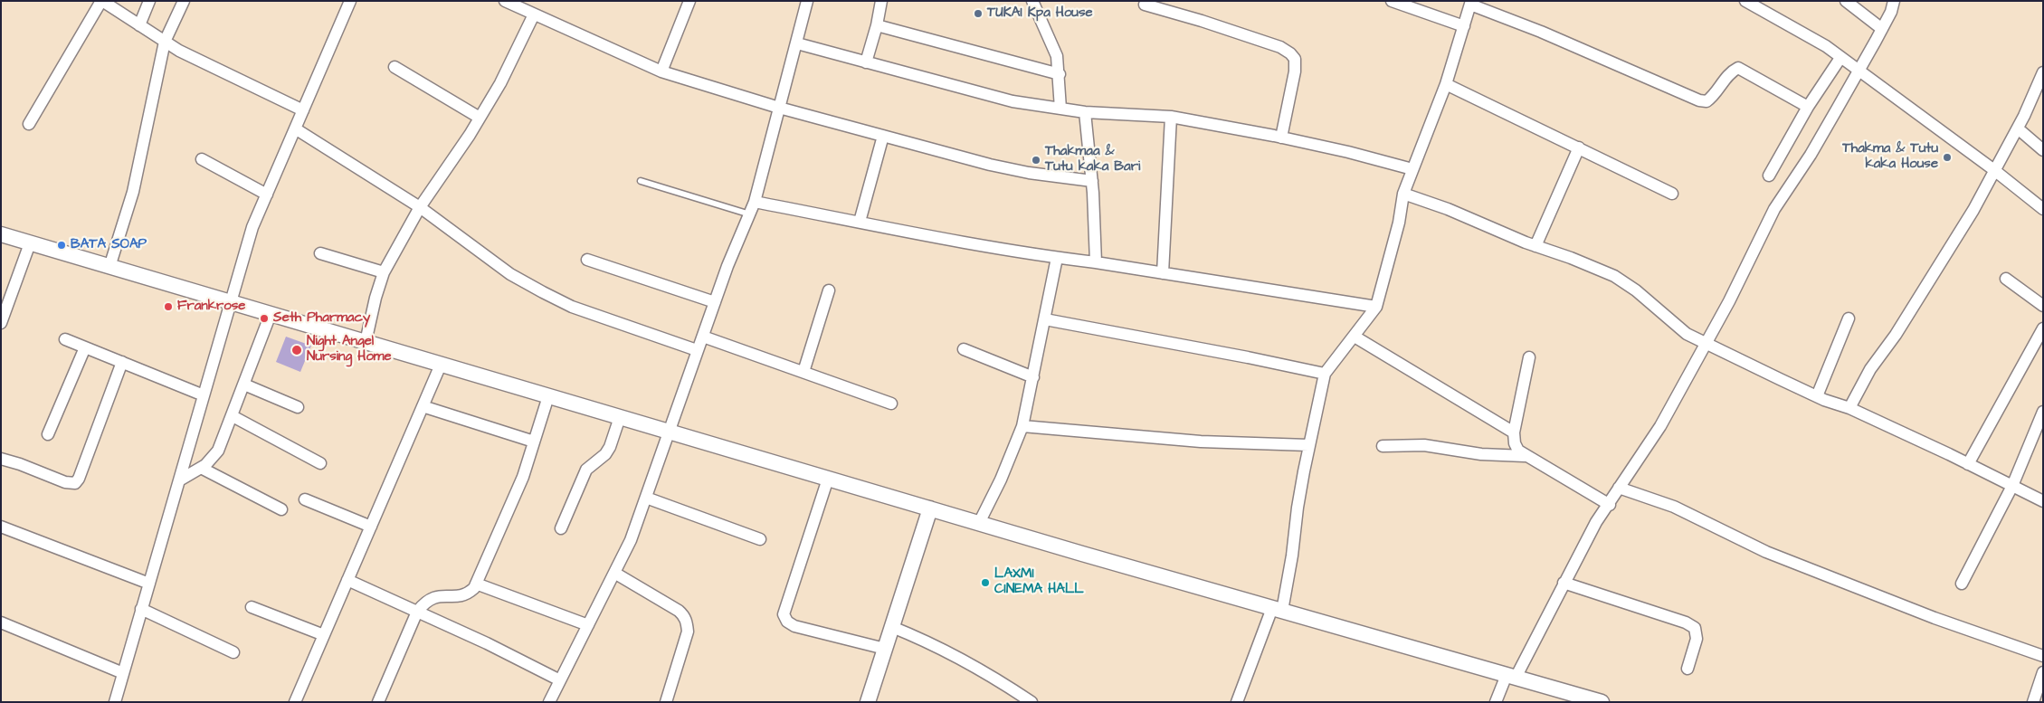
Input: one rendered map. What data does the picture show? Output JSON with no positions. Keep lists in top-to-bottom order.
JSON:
{
  "places": [
    "TUKAI Kpa House",
    "Thakma & Tutu kaka House",
    "Thakmaa & Tutu kaka Bari",
    "BATA SOAP",
    "Frankrose",
    "Seth Pharmacy",
    "Night Angel Nursing Home",
    "LAXMI CINEMA HALL"
  ]
}
